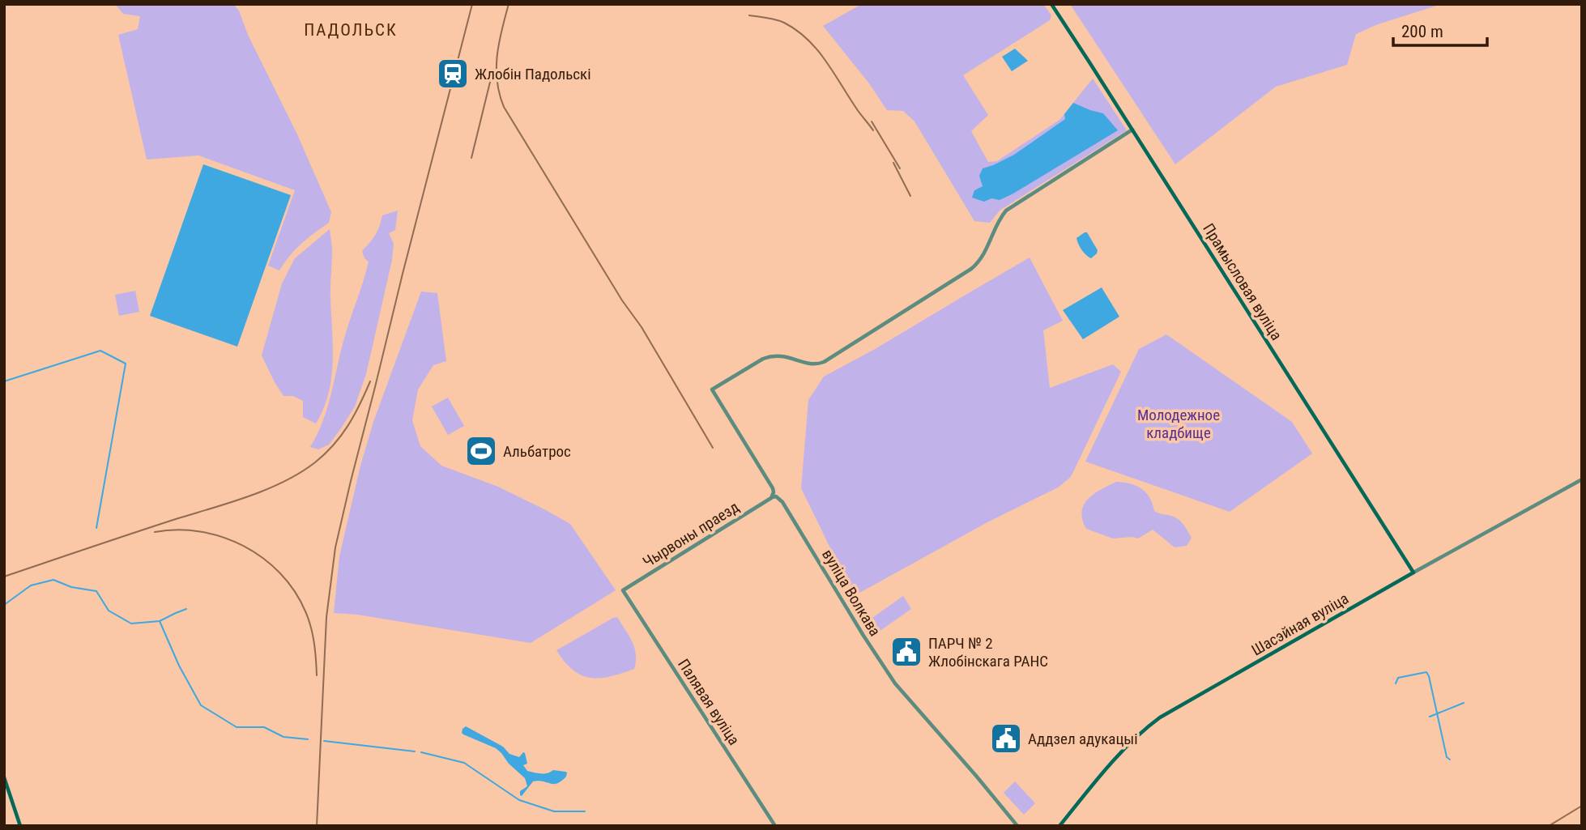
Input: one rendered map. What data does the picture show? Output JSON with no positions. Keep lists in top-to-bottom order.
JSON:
{
  "streets": {
    "main road": ["Прамысловая вуліца", "Шасэйная вуліца"],
    "street": ["Чырвоны праезд", "вуліца Волкава", "Палявая вуліца"]
  },
  "crossings": [
    ["Прамысловая вуліца", "Шасэйная вуліца"],
    ["Чырвоны праезд", "вуліца Волкава"],
    ["Чырвоны праезд", "Палявая вуліца"]
  ],
  "districts": ["ПАДОЛЬСК"],
  "parks": ["Молодежное кладбище"],
  "places": {
    "station": ["Жлобін Падольскі"],
    "sports": ["Альбатрос"],
    "public building": ["ПАРЧ № 2 Жлобінскага РАНС", "Аддзел адукацыі"]
  },
  "scale_bar": "200 m"
}
